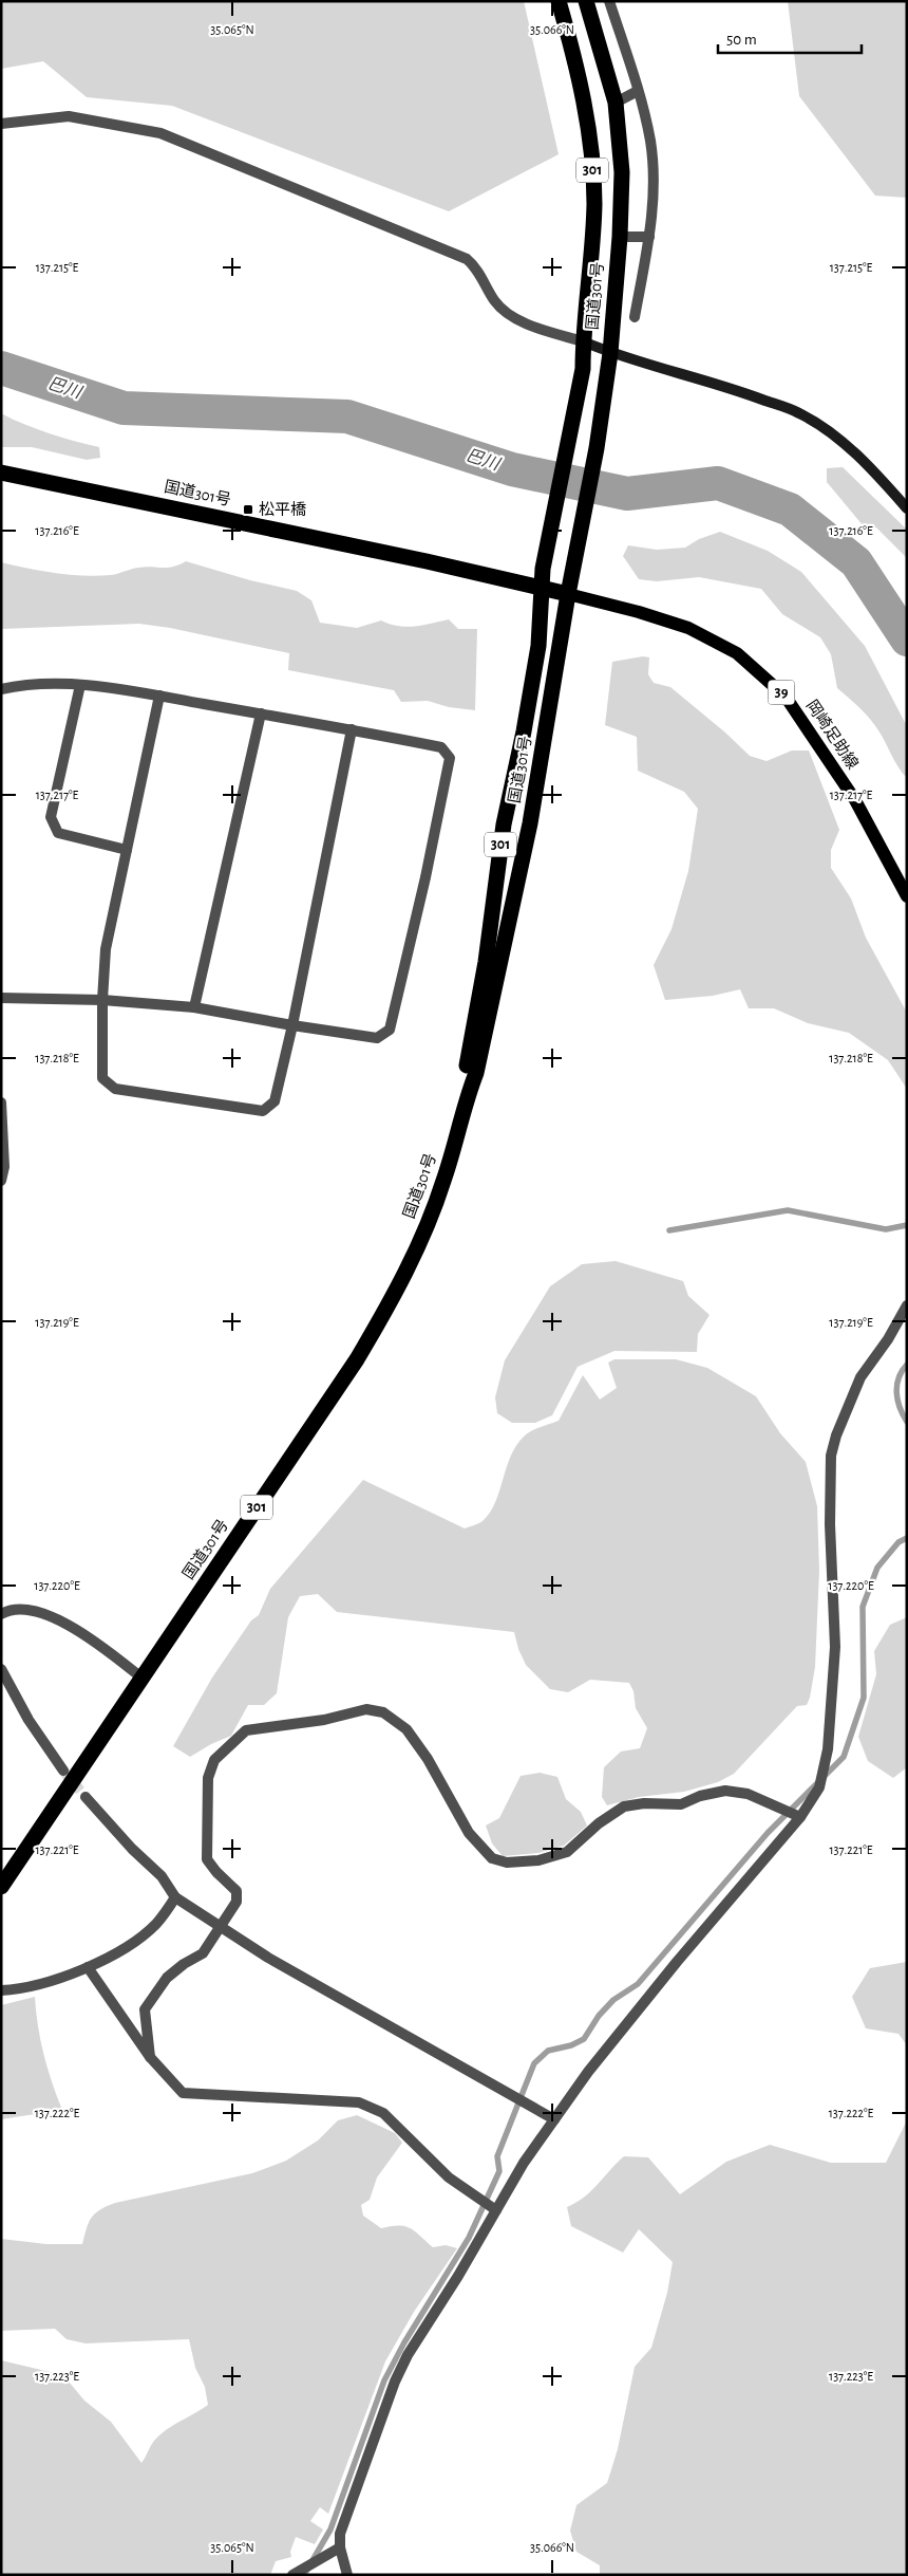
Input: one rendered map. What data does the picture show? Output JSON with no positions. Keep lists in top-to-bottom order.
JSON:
{
  "streets": {
    "highway": ["301", "国道301号"],
    "main road": ["39", "岡崎足助線"]
  },
  "crossings": [
    ["国道301号", "岡崎足助線"]
  ],
  "water": ["巴川"],
  "places": {
    "transit": ["松平橋"]
  },
  "scale_bar": "50 m",
  "coordinates": [
    "35.065°N",
    "35.066°N",
    "137.215°E",
    "137.216°E",
    "137.217°E",
    "137.218°E",
    "137.219°E",
    "137.220°E",
    "137.221°E",
    "137.222°E",
    "137.223°E"
  ]
}
